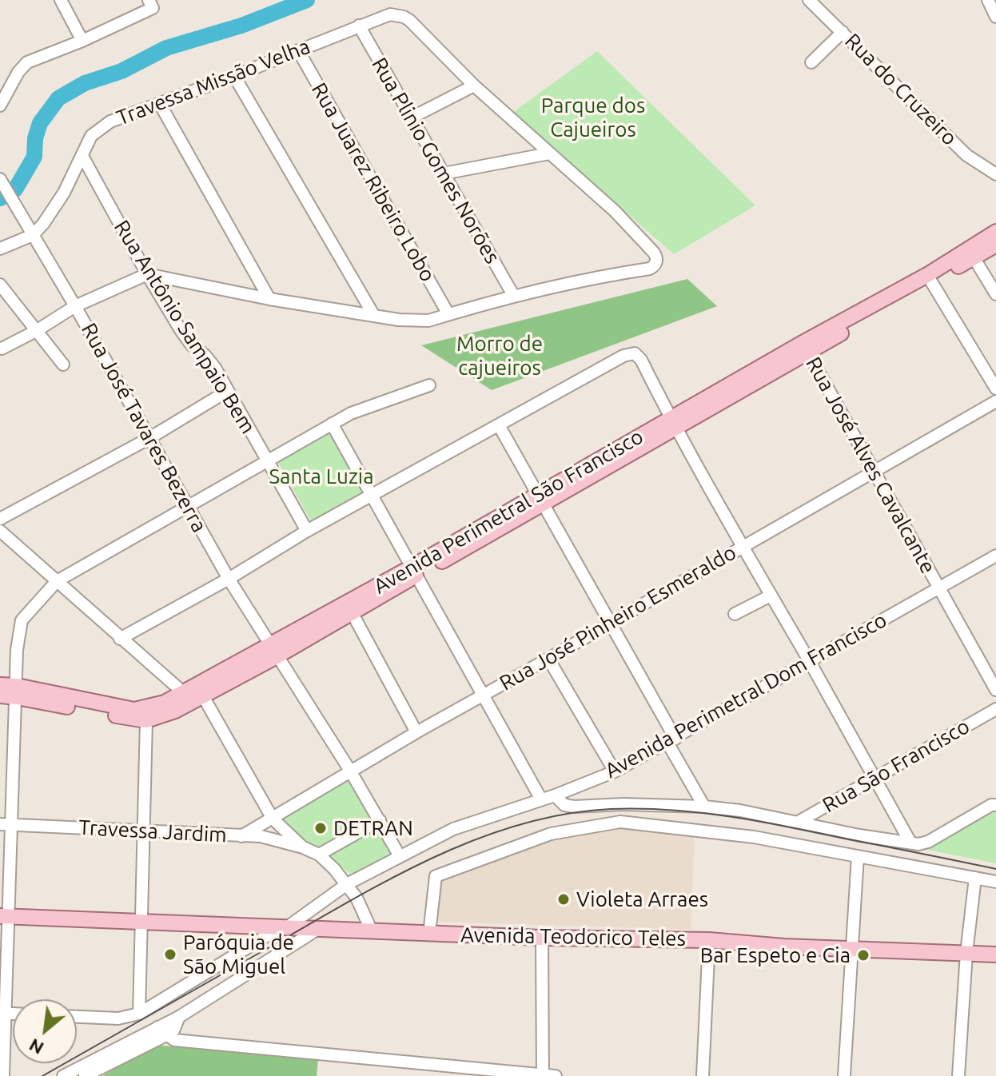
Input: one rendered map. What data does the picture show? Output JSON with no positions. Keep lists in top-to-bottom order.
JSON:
{
  "streets": {
    "main road": ["Avenida Perimetral São Francisco", "Avenida Teodorico Teles"],
    "street": [
      "Travessa Missão Velha",
      "Rua do Cruzeiro",
      "Rua Plinio Gomes Norões",
      "Rua Juarez Ribeiro Lobo",
      "Rua Antônio Sampaio Bem",
      "Rua José Tavares Bezerra",
      "Rua José Alves Cavalcante",
      "Rua José Pinheiro Esmeraldo",
      "Avenida Perimetral Dom Francisco",
      "Rua São Francisco",
      "Travessa Jardim"
    ]
  },
  "crossings": [
    ["Travessa Missão Velha", "Rua Plinio Gomes Norões"],
    ["Travessa Missão Velha", "Rua Juarez Ribeiro Lobo"],
    ["Travessa Missão Velha", "Rua Antônio Sampaio Bem"],
    ["Travessa Missão Velha", "Rua José Tavares Bezerra"],
    ["Rua José Tavares Bezerra", "Avenida Perimetral São Francisco"],
    ["Rua José Tavares Bezerra", "Rua José Pinheiro Esmeraldo"],
    ["Rua José Tavares Bezerra", "Avenida Perimetral Dom Francisco"],
    ["Rua José Alves Cavalcante", "Avenida Perimetral São Francisco"],
    ["Rua José Alves Cavalcante", "Rua José Pinheiro Esmeraldo"],
    ["Rua José Alves Cavalcante", "Avenida Perimetral Dom Francisco"],
    ["Avenida Perimetral São Francisco", "Travessa Jardim"],
    ["Rua José Pinheiro Esmeraldo", "Travessa Jardim"],
    ["Avenida Perimetral Dom Francisco", "Travessa Jardim"],
    ["Avenida Perimetral Dom Francisco", "Avenida Teodorico Teles"],
    ["Travessa Jardim", "Avenida Teodorico Teles"]
  ],
  "parks": ["Parque dos Cajueiros", "Morro de cajueiros", "Santa Luzia"],
  "places": [
    "DETRAN",
    "Violeta Arraes",
    "Paróquia de São Miguel",
    "Bar Espeto e Cia"
  ],
  "north": "bottom left"
}
